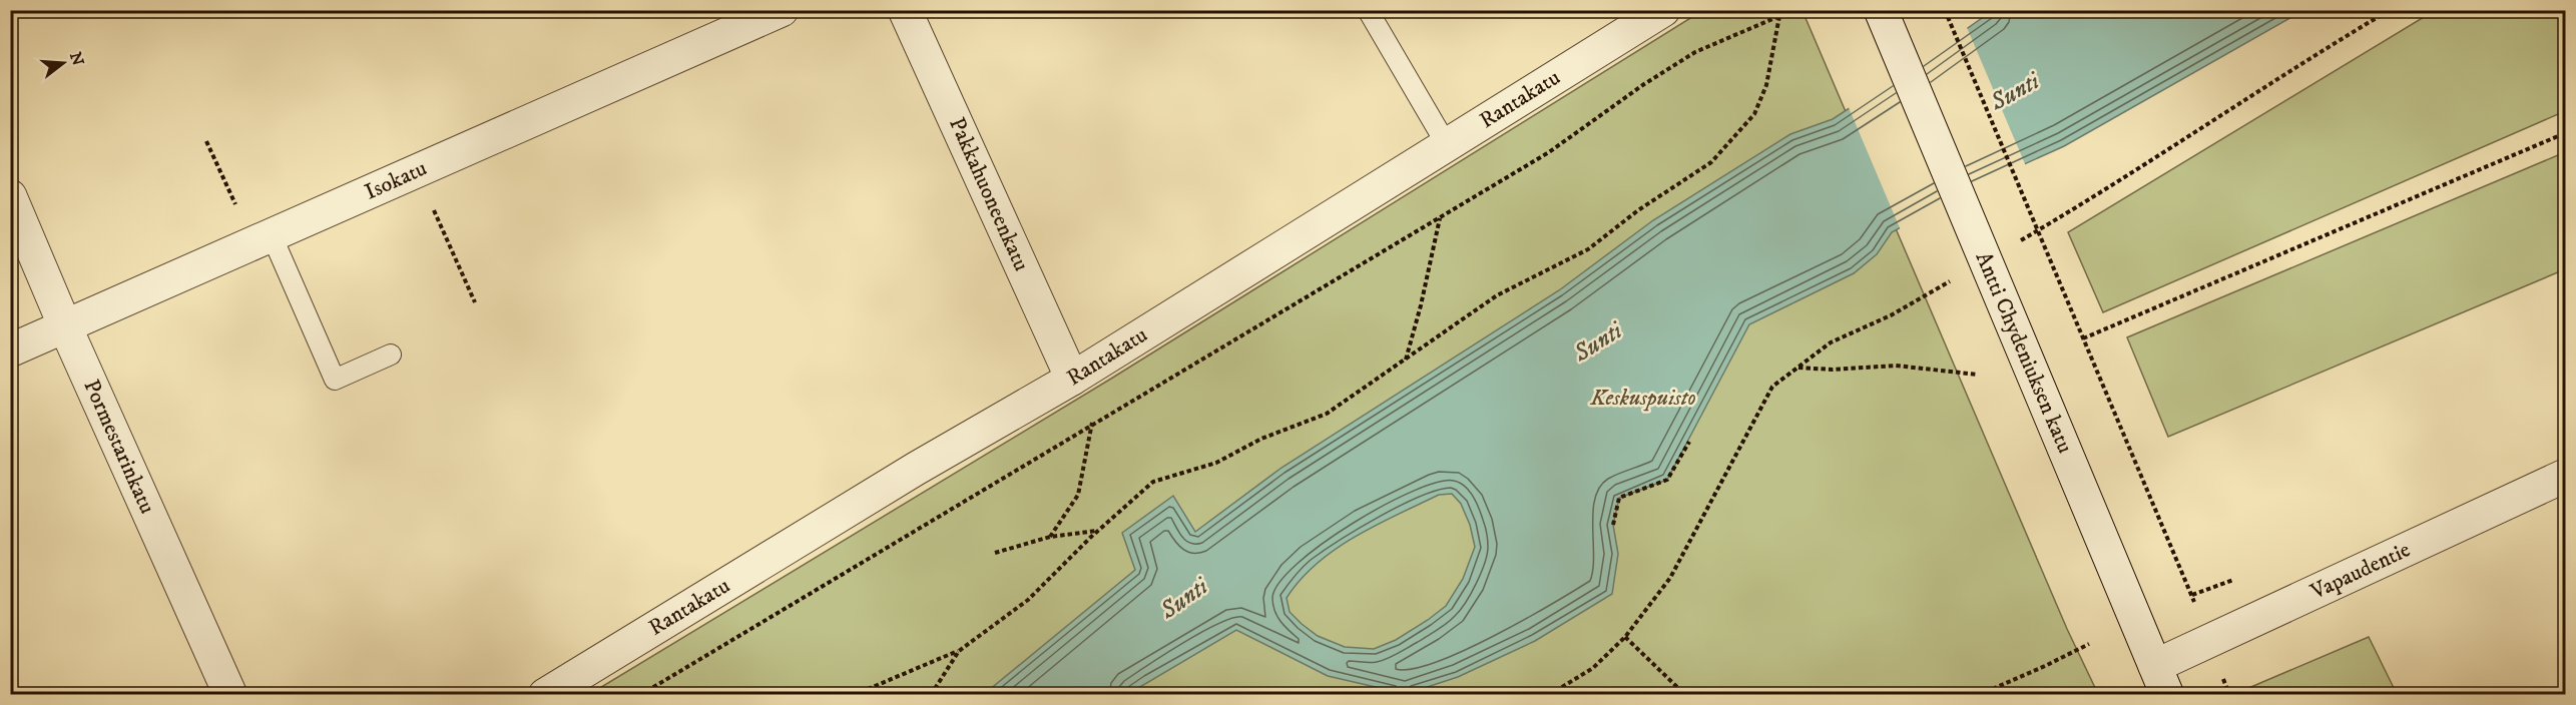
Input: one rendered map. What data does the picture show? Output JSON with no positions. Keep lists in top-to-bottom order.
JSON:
{
  "streets": {
    "street": [
      "Rantakatu",
      "Isokatu",
      "Pakkahuoneenkatu",
      "Antti Chydeniuksen katu",
      "Pormestarinkatu",
      "Vapaudentie"
    ]
  },
  "crossings": [
    ["Rantakatu", "Pakkahuoneenkatu"],
    ["Isokatu", "Pormestarinkatu"],
    ["Antti Chydeniuksen katu", "Vapaudentie"]
  ],
  "water": ["Sunti"],
  "parks": ["Keskuspuisto"],
  "north": "right"
}
